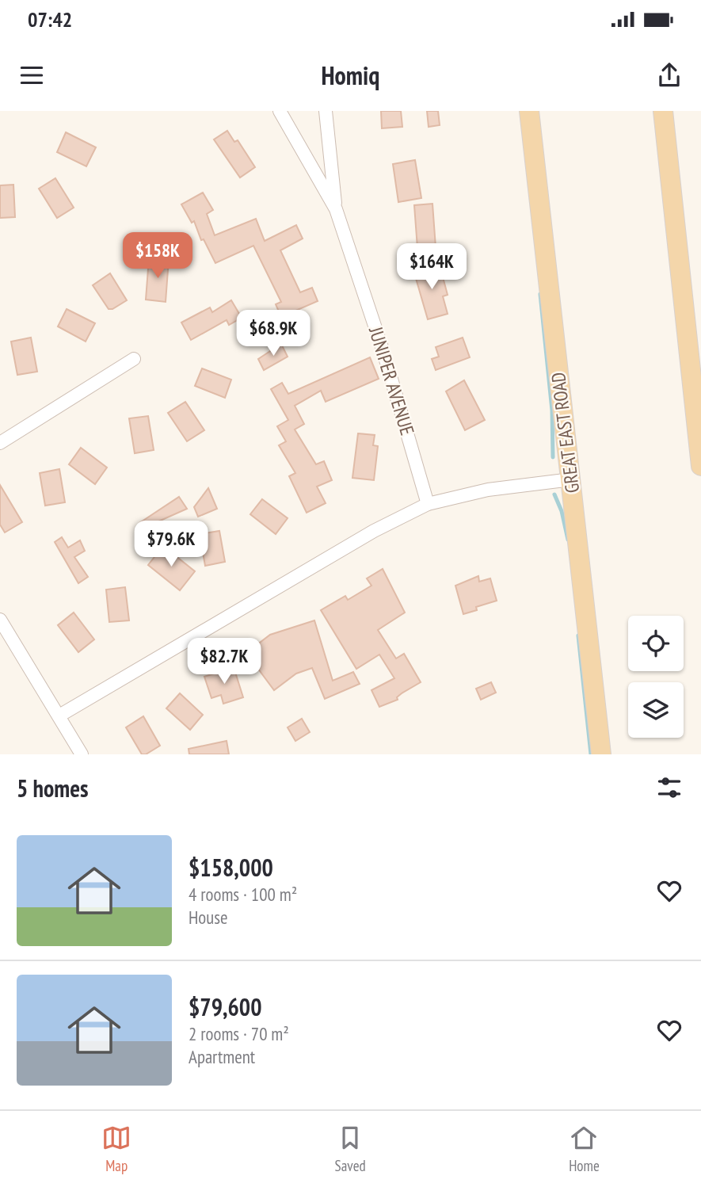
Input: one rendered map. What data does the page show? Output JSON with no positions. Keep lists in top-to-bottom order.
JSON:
{
  "streets": {
    "main road": ["GREAT EAST ROAD"],
    "street": ["JUNIPER AVENUE"]
  },
  "page": {
    "status": "07:42",
    "header": "Homiq",
    "price": [
      "$158K",
      "$164K",
      "$68.9K",
      "$79.6K",
      "$82.7K"
    ],
    "heading": "5 homes",
    "list": [
      {
        "name": "$158,000",
        "note": "4 rooms · 100 m² · House"
      },
      {
        "name": "$79,600",
        "note": "2 rooms · 70 m² · Apartment"
      }
    ],
    "tabs": ["Map", "Saved", "Home"]
  }
}
